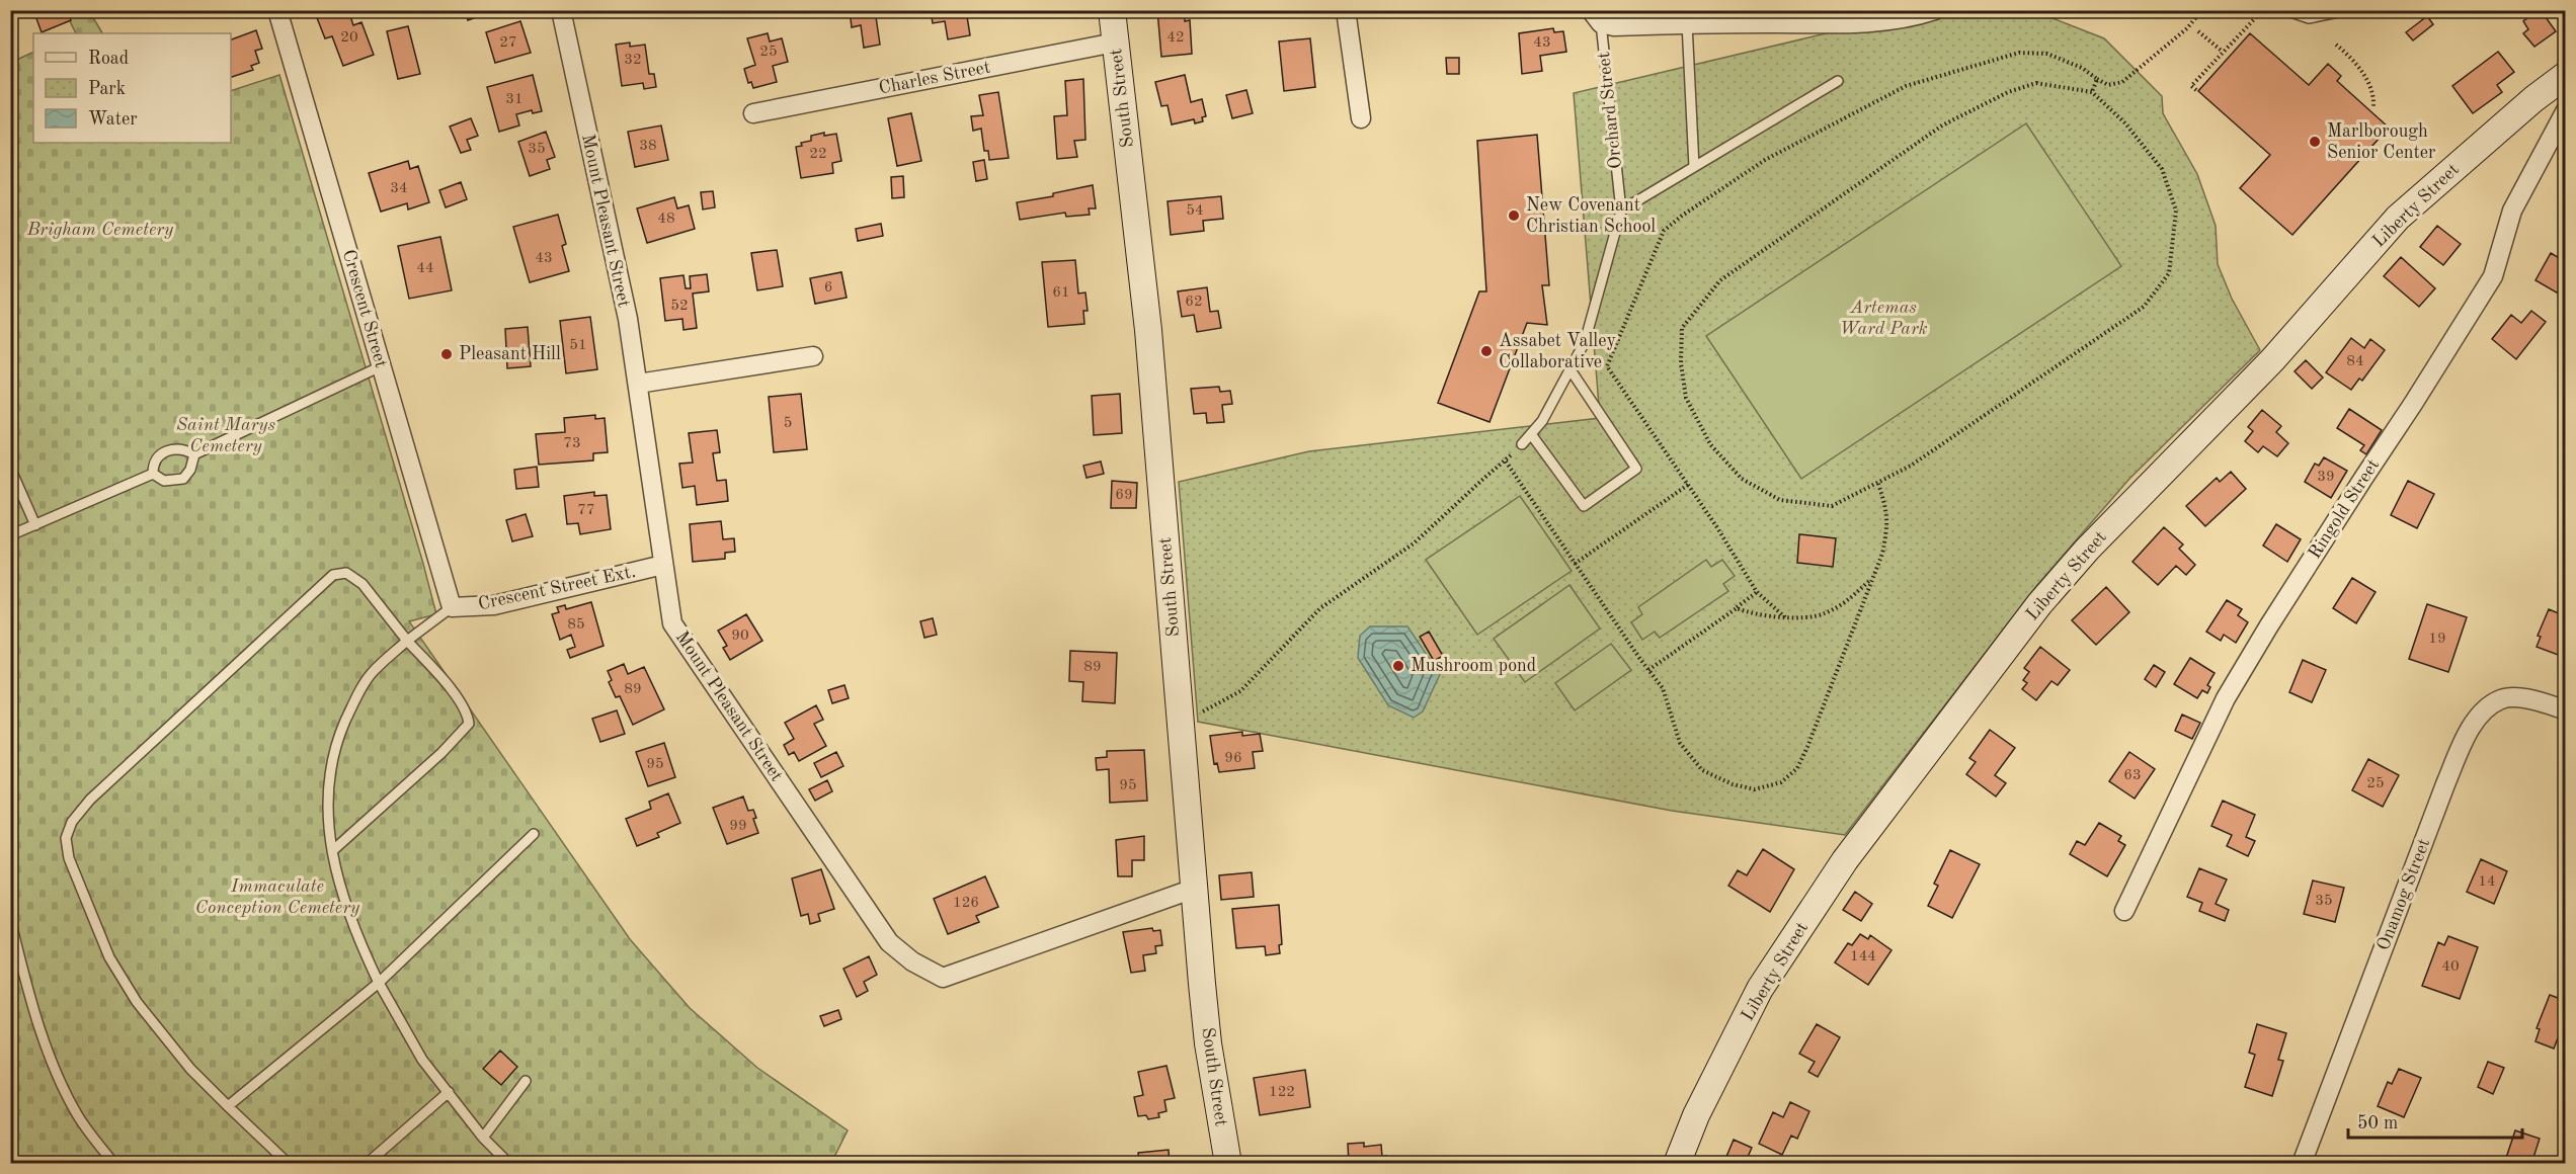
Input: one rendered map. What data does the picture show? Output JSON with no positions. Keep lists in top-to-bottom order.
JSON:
{
  "streets": {
    "street": [
      "Charles Street",
      "South Street",
      "Liberty Street",
      "Mount Pleasant Street",
      "Crescent Street",
      "Ringold Street",
      "Crescent Street Ext.",
      "Onamog Street"
    ],
    "lane": ["Orchard Street"]
  },
  "crossings": [
    ["Charles Street", "South Street"],
    ["South Street", "Mount Pleasant Street"],
    ["Mount Pleasant Street", "Crescent Street Ext."],
    ["Crescent Street", "Crescent Street Ext."]
  ],
  "parks": [
    "Brigham Cemetery",
    "Artemas Ward Park",
    "Saint Marys Cemetery",
    "Immaculate Conception Cemetery"
  ],
  "places": [
    "Marlborough Senior Center",
    "New Covenant Christian School",
    "Assabet Valley Collaborative",
    "Pleasant Hill",
    "Mushroom pond"
  ],
  "house_numbers": [
    "20",
    "42",
    "27",
    "43",
    "25",
    "32",
    "31",
    "38",
    "35",
    "22",
    "34",
    "54",
    "48",
    "43",
    "44",
    "6",
    "61",
    "62",
    "52",
    "51",
    "84",
    "5",
    "73",
    "39",
    "69",
    "77",
    "85",
    "90",
    "19",
    "89",
    "89",
    "96",
    "95",
    "63",
    "25",
    "95",
    "99",
    "14",
    "35",
    "126",
    "144",
    "40",
    "122"
  ],
  "legend": ["Road", "Park", "Water"],
  "scale_bar": "50 m"
}
